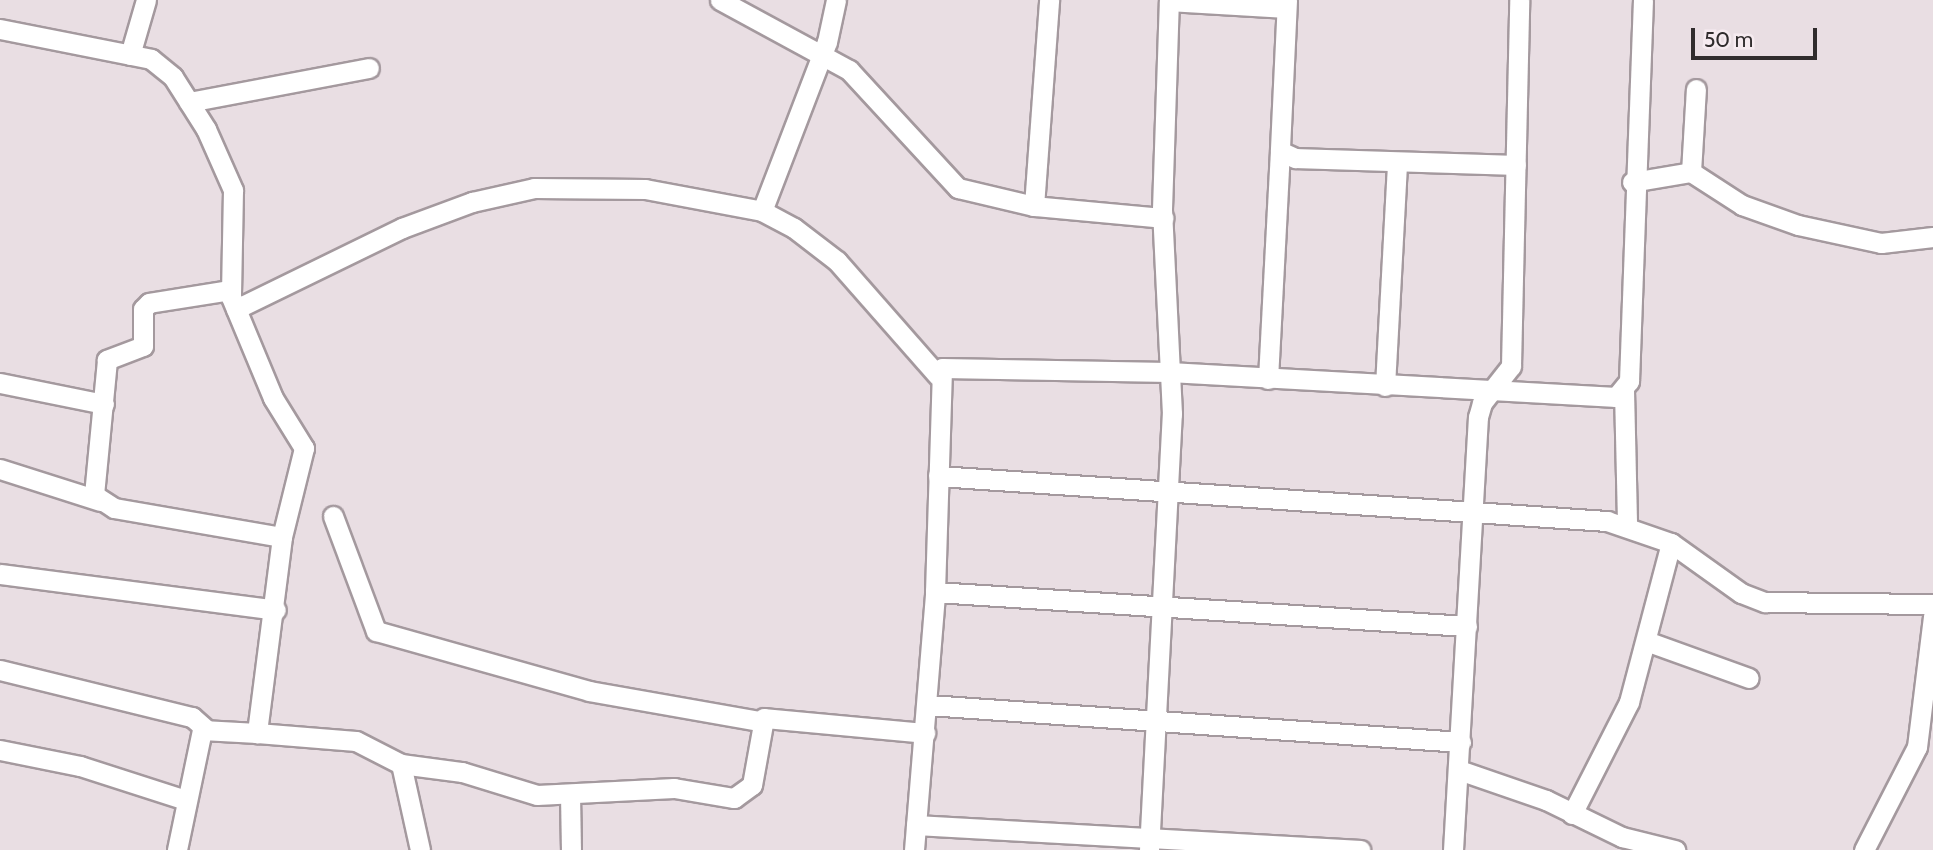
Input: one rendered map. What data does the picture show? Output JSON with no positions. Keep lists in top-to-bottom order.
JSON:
{
  "scale_bar": "50 m"
}
